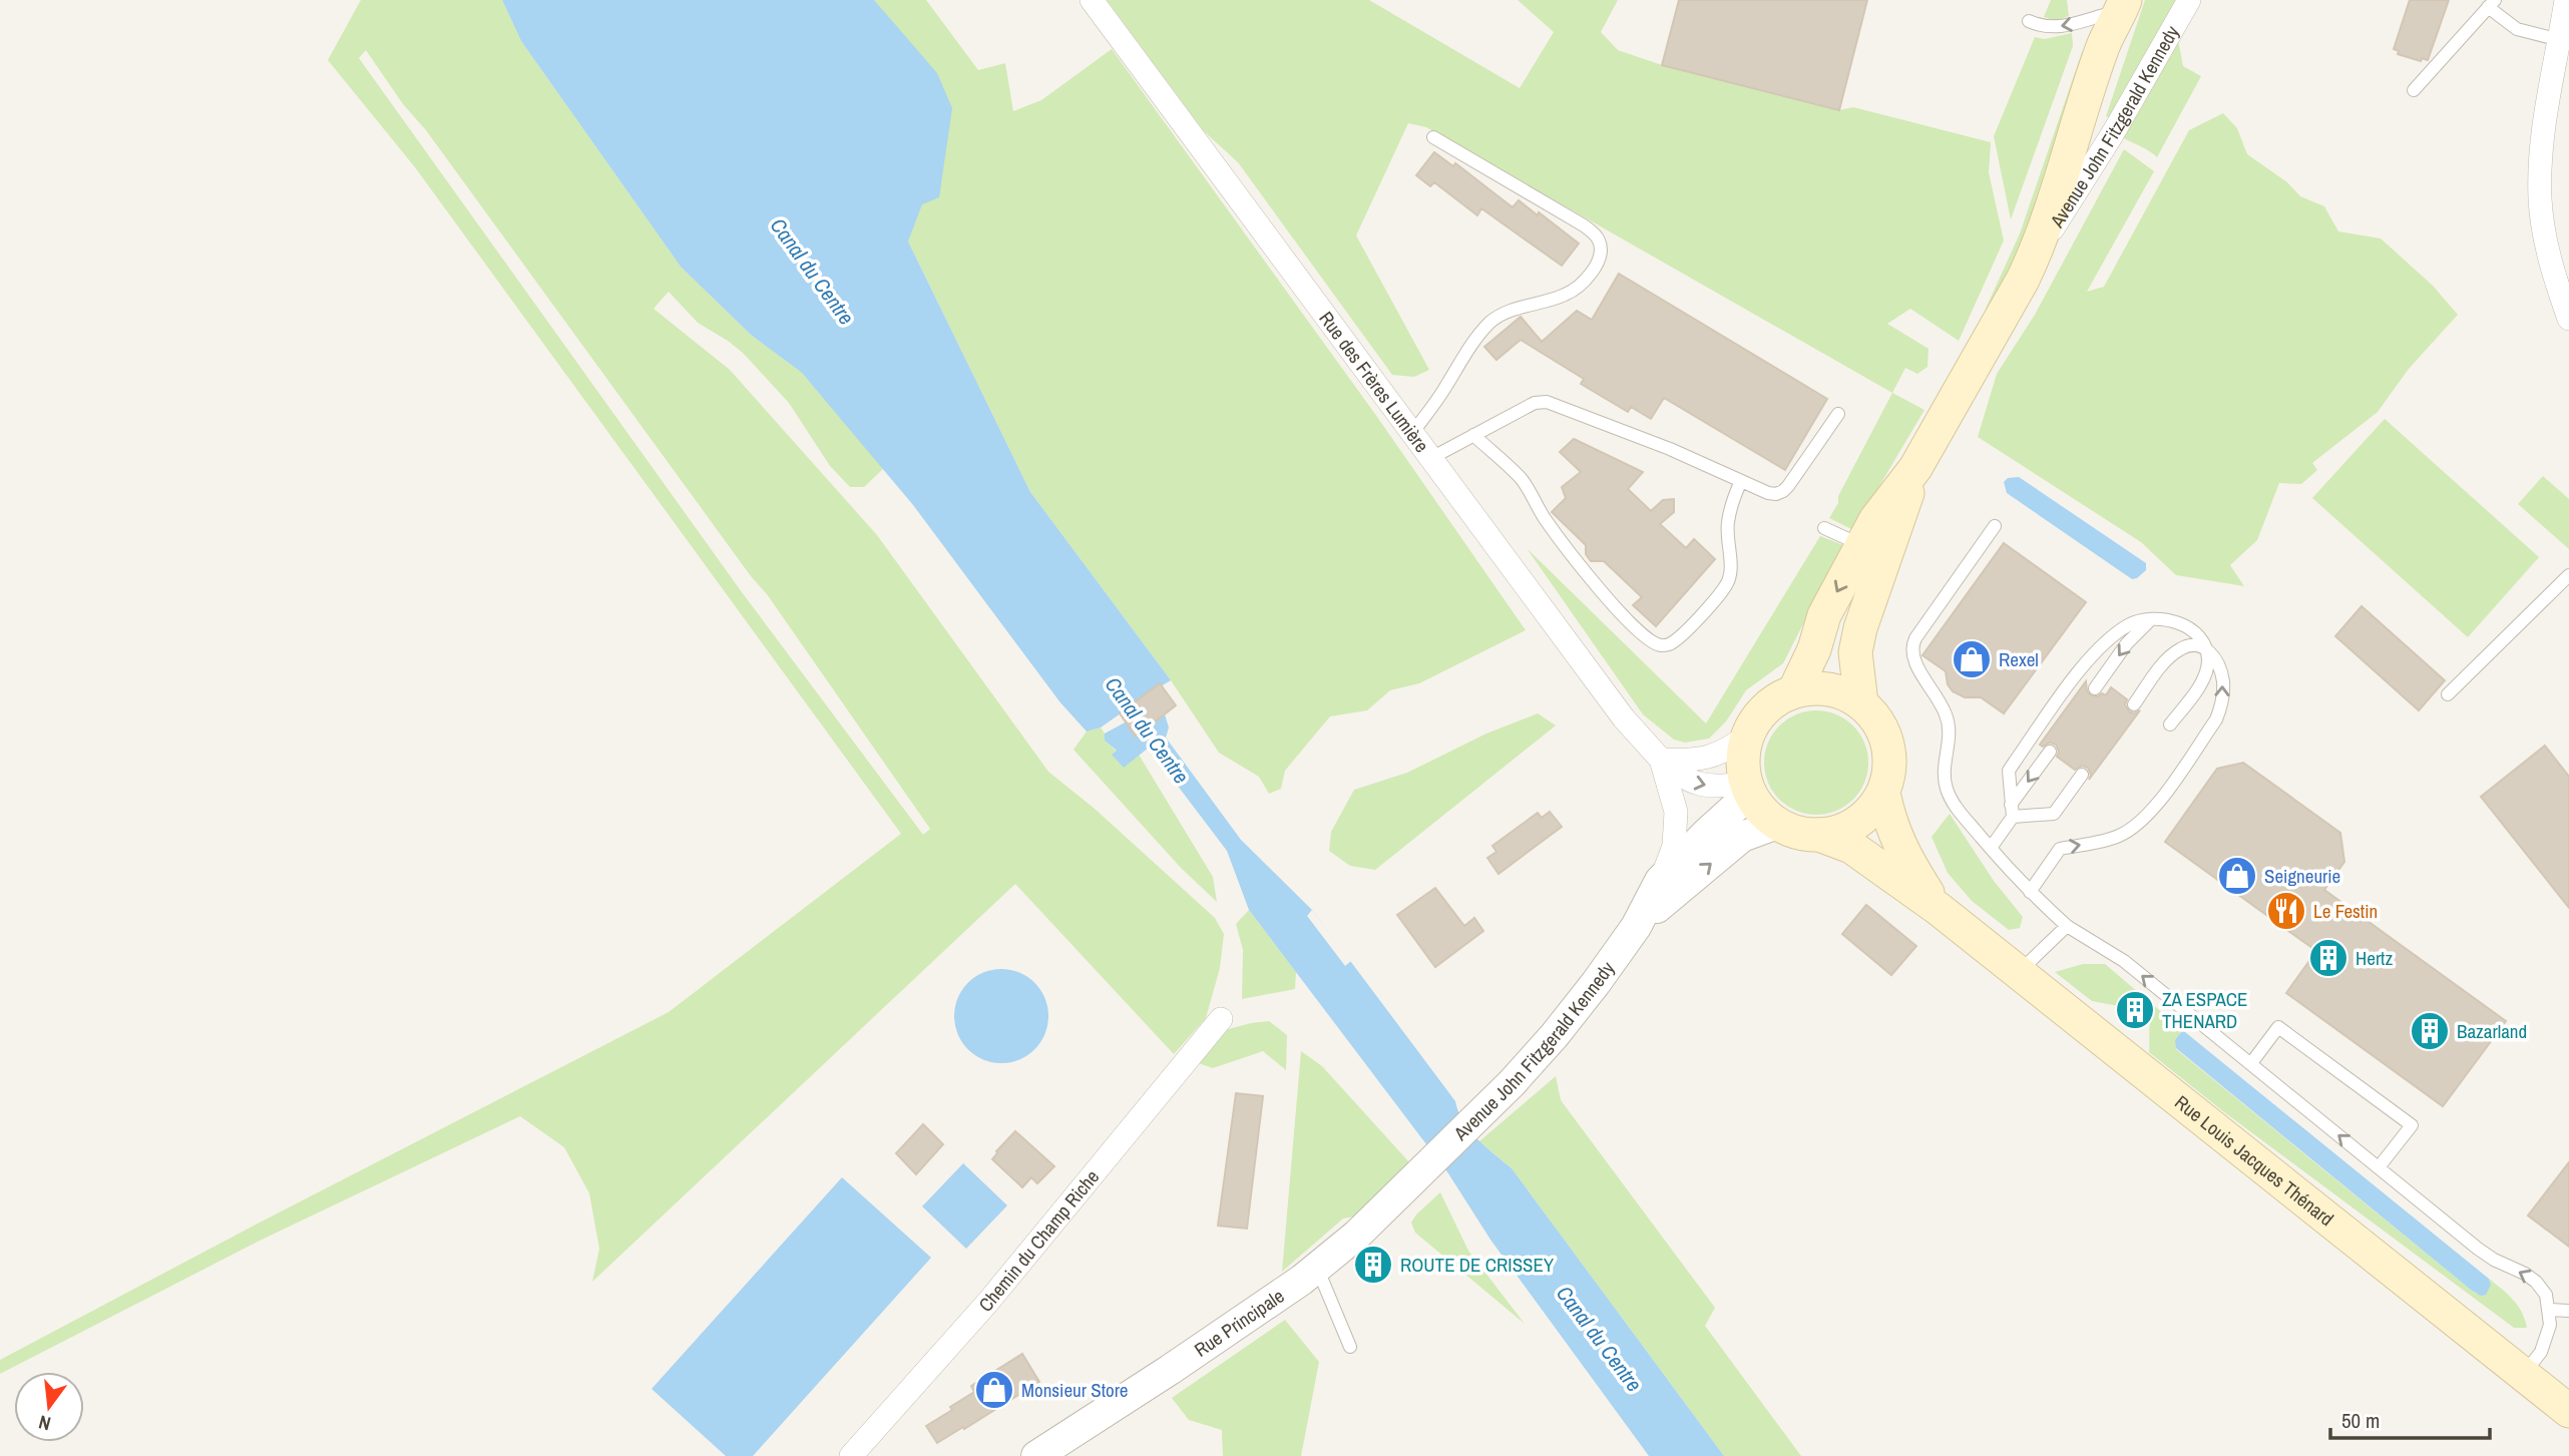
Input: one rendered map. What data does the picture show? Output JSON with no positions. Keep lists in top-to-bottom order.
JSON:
{
  "streets": {
    "main road": ["Avenue John Fitzgerald Kennedy", "Rue Louis Jacques Thénard"],
    "street": ["Rue des Frères Lumière", "Chemin du Champ Riche", "Rue Principale"]
  },
  "crossings": [
    ["Avenue John Fitzgerald Kennedy", "Rue des Frères Lumière"],
    ["Avenue John Fitzgerald Kennedy", "Rue Louis Jacques Thénard"],
    ["Avenue John Fitzgerald Kennedy", "Rue Principale"],
    ["Rue des Frères Lumière", "Rue Louis Jacques Thénard"]
  ],
  "water": ["Canal du Centre"],
  "places": {
    "shop": ["Rexel", "Seigneurie", "Monsieur Store"],
    "restaurant": ["Le Festin"],
    "building": [
      "Hertz",
      "ZA ESPACE THENARD",
      "Bazarland",
      "ROUTE DE CRISSEY"
    ]
  },
  "scale_bar": "50 m",
  "north": "bottom"
}
